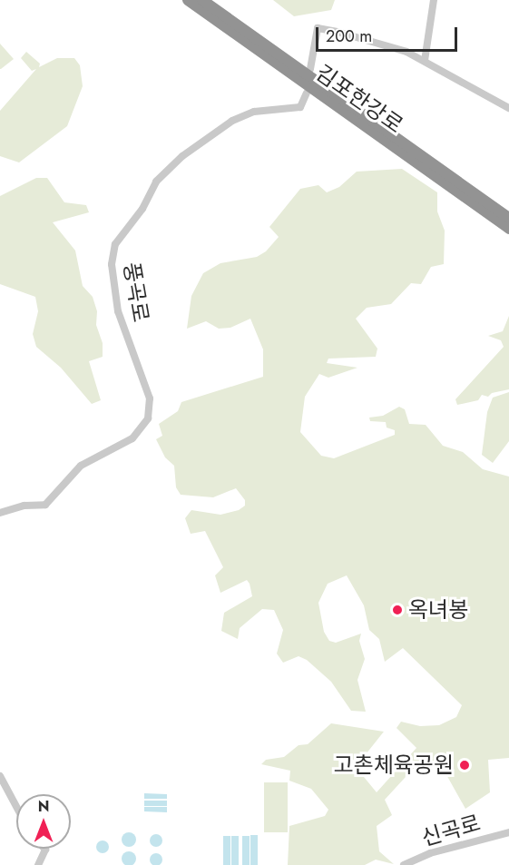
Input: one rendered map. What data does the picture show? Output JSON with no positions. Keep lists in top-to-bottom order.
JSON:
{
  "streets": {
    "highway": ["김포한강로"],
    "street": ["풍곡로", "신곡로"]
  },
  "places": ["옥녀봉", "고촌체육공원"],
  "scale_bar": "200 m",
  "north": "top"
}
